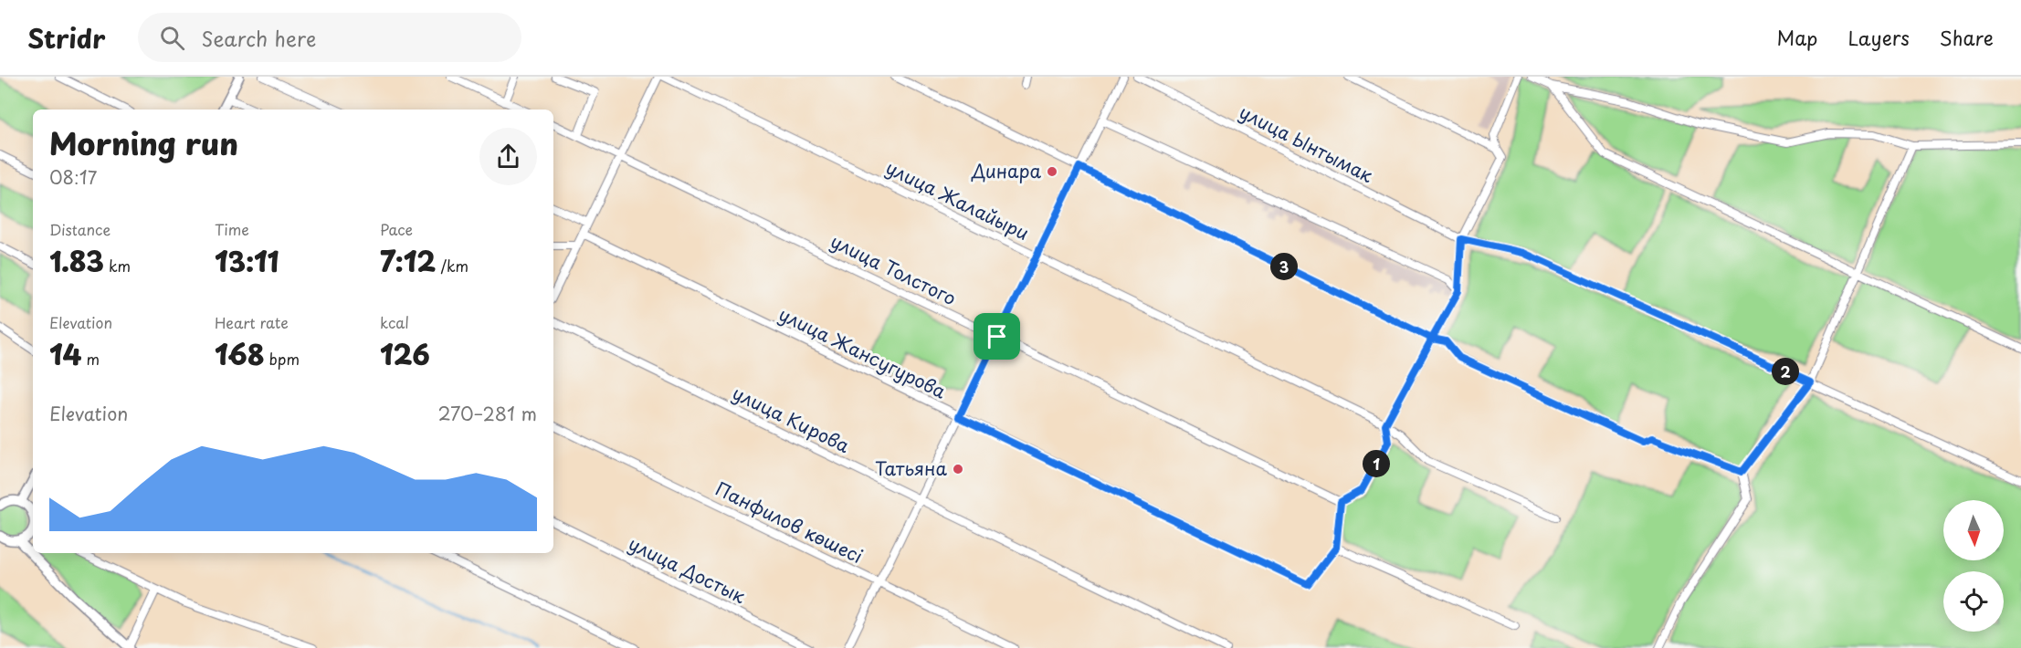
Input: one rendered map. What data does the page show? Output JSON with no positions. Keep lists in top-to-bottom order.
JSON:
{
  "streets": {
    "street": [
      "улица Ынтымак",
      "улица Жалайыри",
      "улица Толстого",
      "улица Жансугурова",
      "улица Кирова",
      "Панфилов көшесі",
      "улица Достык"
    ]
  },
  "places": ["Динара", "Татьяна"],
  "north": "bottom",
  "page": {
    "header": "Stridr",
    "search": "Search here",
    "nav": ["Map", "Layers", "Share"],
    "heading": ["Morning run", "08:17"],
    "stats": [
      ["Distance", "1.83 km"],
      ["Time", "13:11"],
      ["Pace", "7:12 /km"],
      ["Elevation", "14 m"],
      ["Heart rate", "168 bpm"],
      ["kcal", "126"]
    ],
    "pins": ["3", "2", "1"],
    "chart": ["Elevation", "270–281 m"]
  }
}
